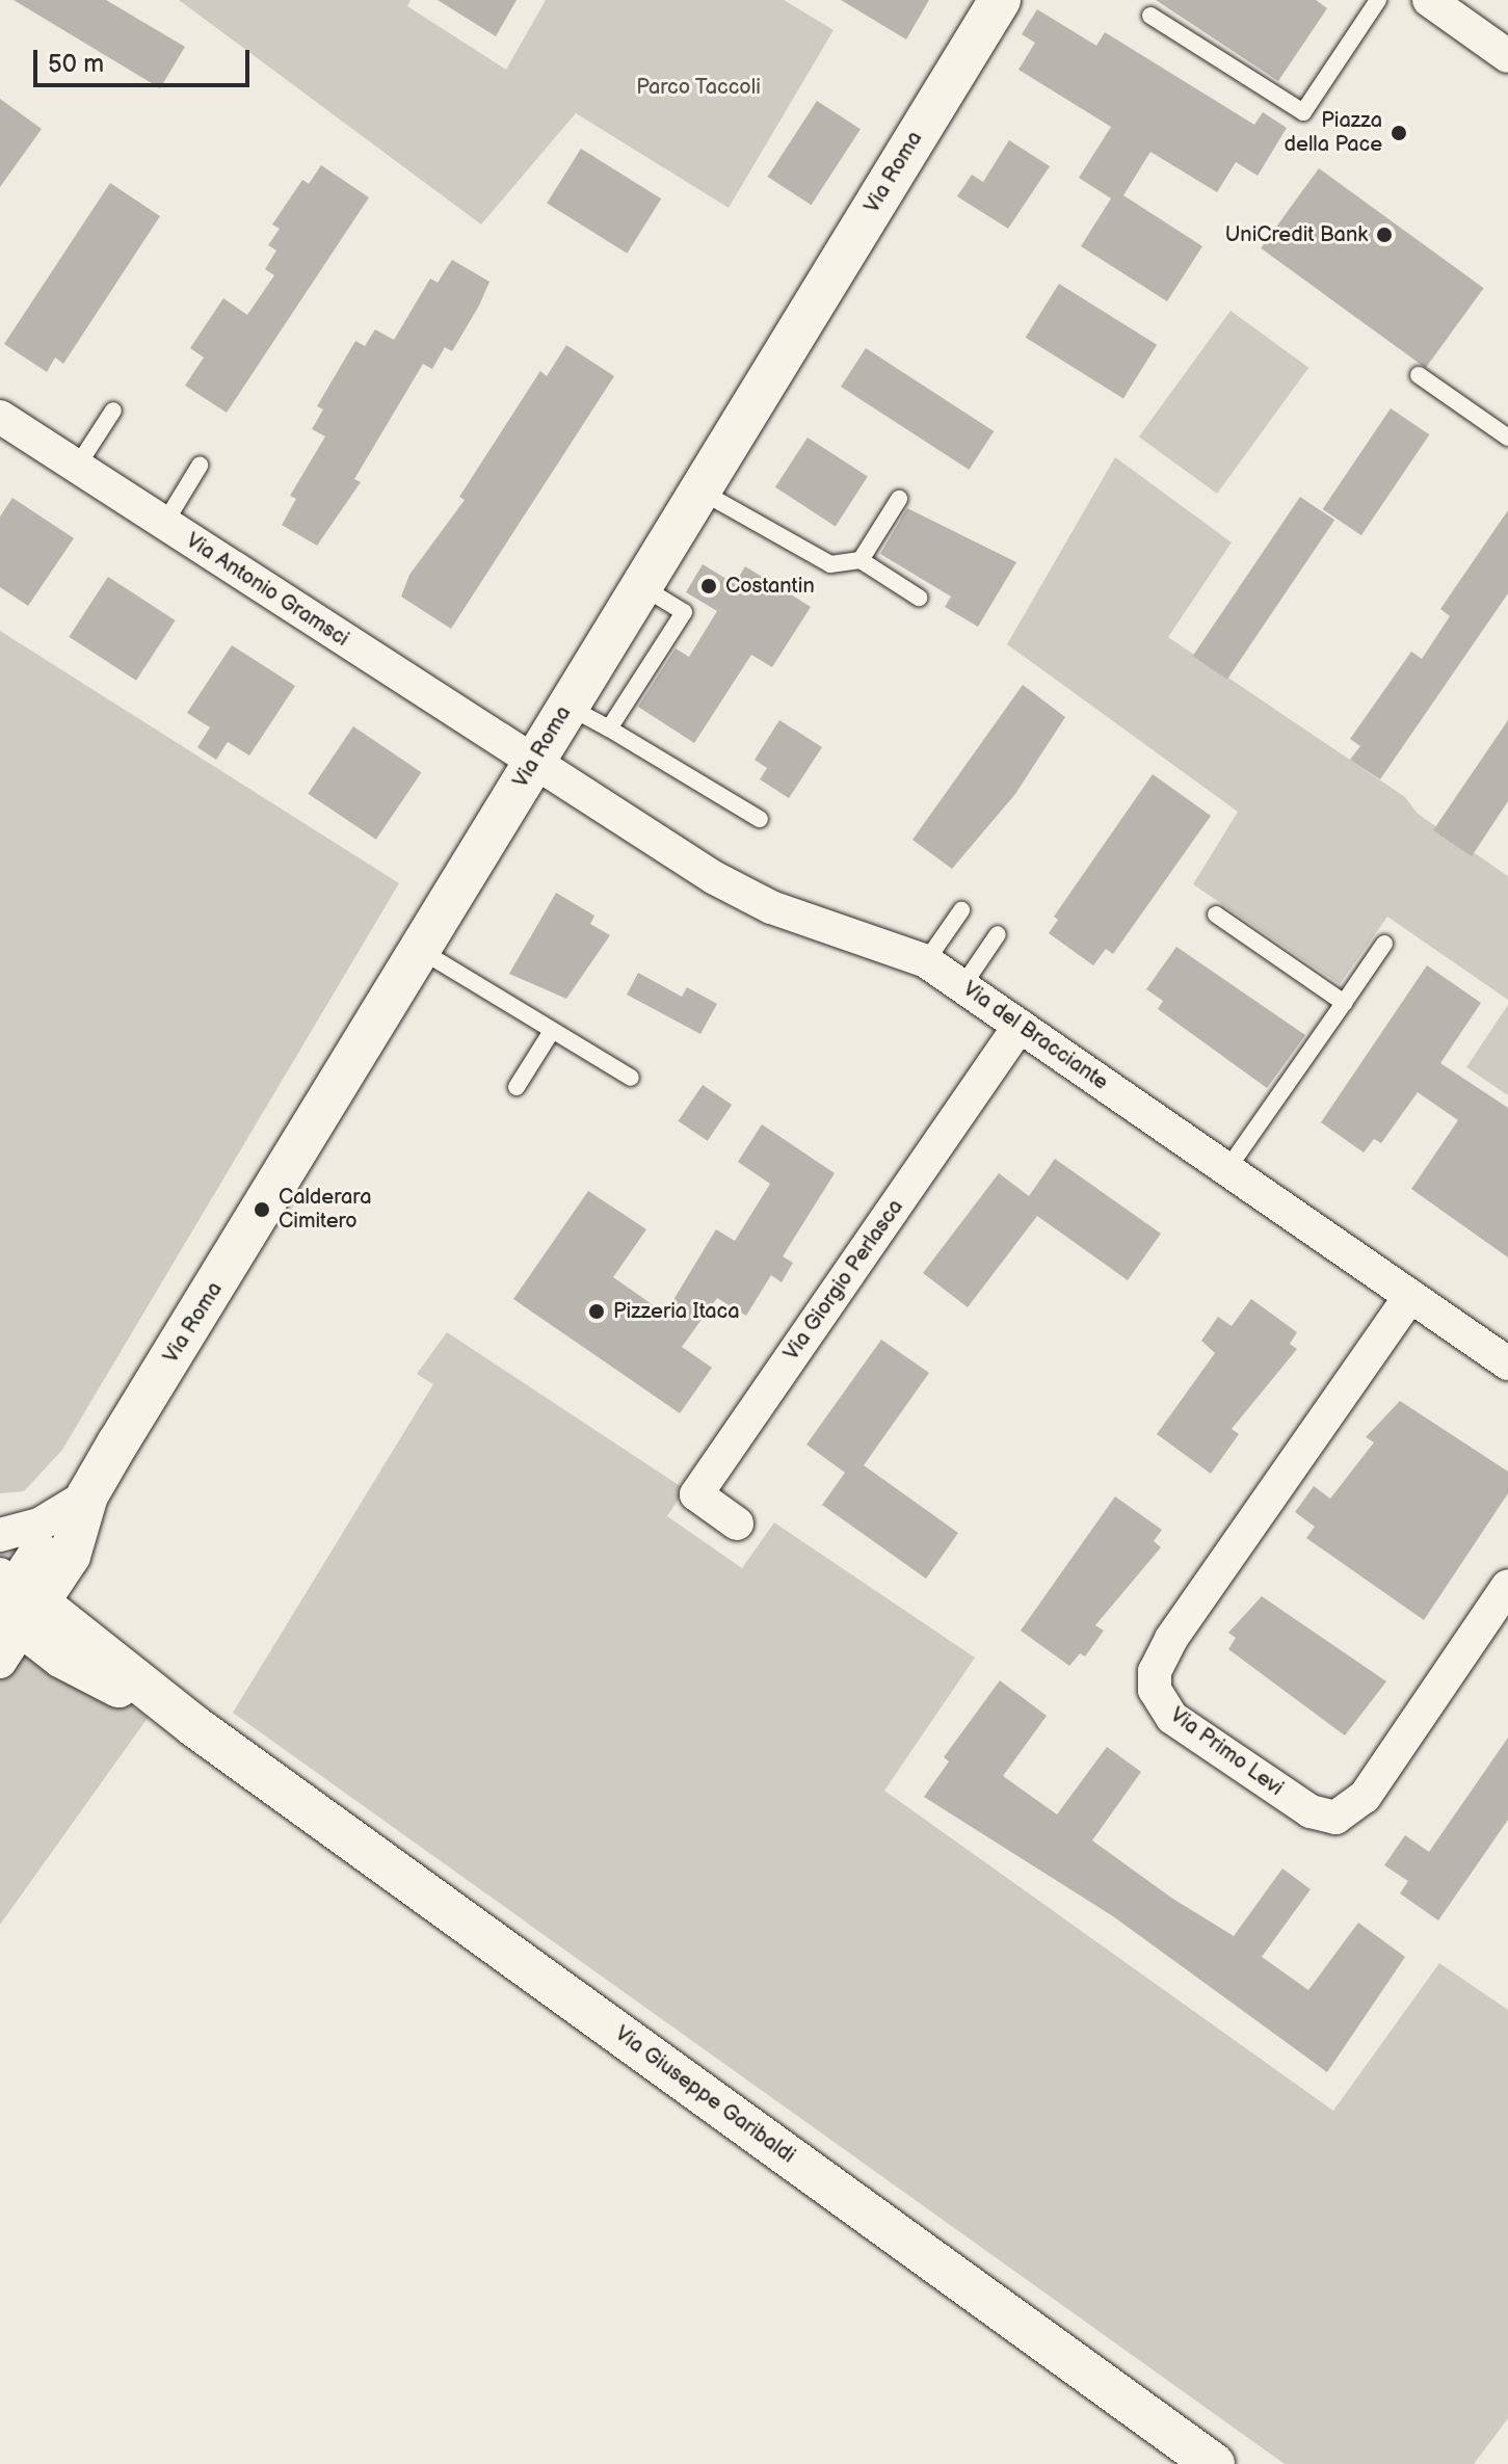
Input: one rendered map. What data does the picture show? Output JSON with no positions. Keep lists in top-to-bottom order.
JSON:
{
  "streets": {
    "street": [
      "Via Roma",
      "Via Antonio Gramsci",
      "Via del Bracciante",
      "Via Giorgio Perlasca",
      "Via Primo Levi",
      "Via Giuseppe Garibaldi"
    ]
  },
  "crossings": [
    ["Via Roma", "Via Antonio Gramsci"],
    ["Via Roma", "Via del Bracciante"],
    ["Via Roma", "Via Giuseppe Garibaldi"],
    ["Via Antonio Gramsci", "Via del Bracciante"],
    ["Via del Bracciante", "Via Giorgio Perlasca"],
    ["Via del Bracciante", "Via Primo Levi"]
  ],
  "parks": ["Parco Taccoli"],
  "places": [
    "Piazza della Pace",
    "UniCredit Bank",
    "Costantin",
    "Calderara Cimitero",
    "Pizzeria Itaca"
  ],
  "scale_bar": "50 m"
}
